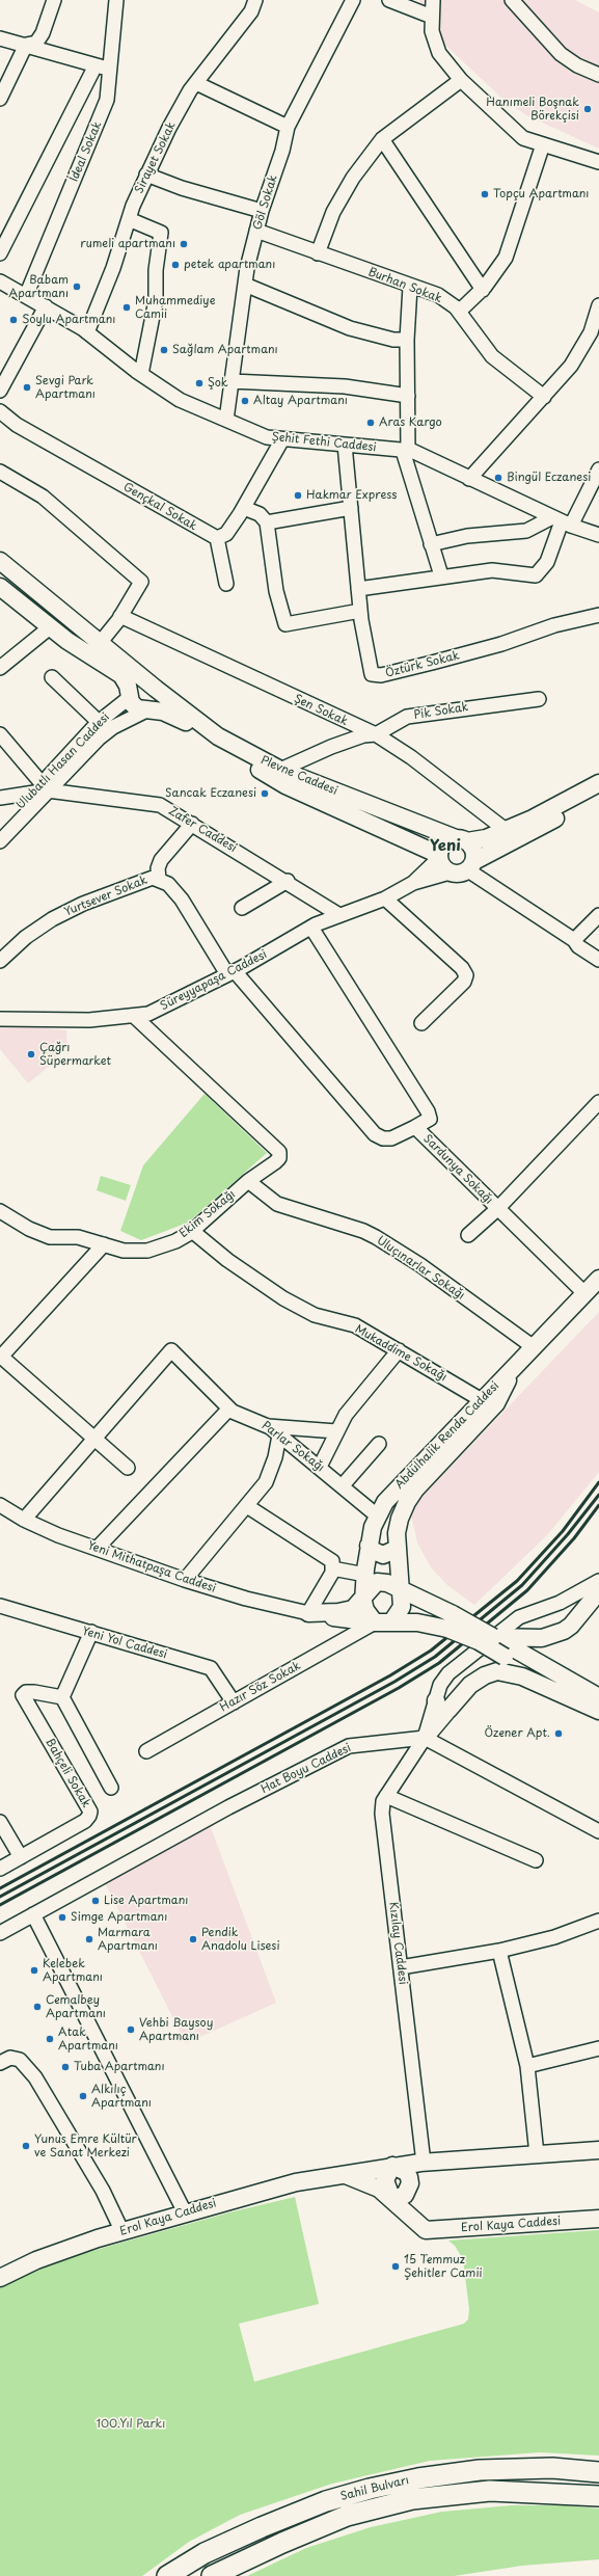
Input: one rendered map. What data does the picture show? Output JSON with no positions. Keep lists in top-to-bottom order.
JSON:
{
  "streets": {
    "highway": ["Sahil Bulvarı"],
    "main road": ["Plevne Caddesi", "Abdülhalik Renda Caddesi", "Erol Kaya Caddesi"],
    "street": [
      "İdeal Sokak",
      "Sirayet Sokak",
      "Göl Sokak",
      "Burhan Sokak",
      "Şehit Fethi Caddesi",
      "Gençkal Sokak",
      "Öztürk Sokak",
      "Şen Sokak",
      "Pik Sokak",
      "Ulubatlı Hasan Caddesi",
      "Zafer Caddesi",
      "Yurtsever Sokak",
      "Süreyyapaşa Caddesi",
      "Sardunya Sokağı",
      "Ekim Sokağı",
      "Uluçınarlar Sokağı",
      "Mukaddime Sokağı",
      "Parlar Sokağı",
      "Yeni Mithatpaşa Caddesi",
      "Yeni Yol Caddesi",
      "Hazır Söz Sokak",
      "Hat Boyu Caddesi",
      "Bahçeli Sokak",
      "Kızılay Caddesi"
    ]
  },
  "crossings": [
    ["İdeal Sokak", "Şehit Fethi Caddesi"],
    ["Sirayet Sokak", "Şehit Fethi Caddesi"],
    ["Göl Sokak", "Burhan Sokak"],
    ["Göl Sokak", "Şehit Fethi Caddesi"],
    ["Şehit Fethi Caddesi", "Öztürk Sokak"],
    ["Şen Sokak", "Pik Sokak"],
    ["Pik Sokak", "Plevne Caddesi"],
    ["Ulubatlı Hasan Caddesi", "Plevne Caddesi"],
    ["Ulubatlı Hasan Caddesi", "Zafer Caddesi"],
    ["Zafer Caddesi", "Süreyyapaşa Caddesi"],
    ["Yurtsever Sokak", "Süreyyapaşa Caddesi"],
    ["Yurtsever Sokak", "Sardunya Sokağı"],
    ["Süreyyapaşa Caddesi", "Sardunya Sokağı"],
    ["Sardunya Sokağı", "Abdülhalik Renda Caddesi"],
    ["Ekim Sokağı", "Uluçınarlar Sokağı"],
    ["Ekim Sokağı", "Mukaddime Sokağı"],
    ["Uluçınarlar Sokağı", "Abdülhalik Renda Caddesi"],
    ["Mukaddime Sokağı", "Abdülhalik Renda Caddesi"],
    ["Abdülhalik Renda Caddesi", "Parlar Sokağı"],
    ["Abdülhalik Renda Caddesi", "Hazır Söz Sokak"],
    ["Yeni Yol Caddesi", "Hazır Söz Sokak"],
    ["Hat Boyu Caddesi", "Kızılay Caddesi"],
    ["Kızılay Caddesi", "Erol Kaya Caddesi"]
  ],
  "districts": ["Yeni"],
  "parks": ["100.Yıl Parkı"],
  "places": [
    "Hanımeli Boşnak Börekçisi",
    "Topçu Apartmanı",
    "rumeli apartmanı",
    "petek apartmanı",
    "Babam Apartmanı",
    "Muhammediye Camii",
    "Soylu Apartmanı",
    "Sağlam Apartmanı",
    "Şok",
    "Sevgi Park Apartmanı",
    "Altay Apartmanı",
    "Aras Kargo",
    "Bingül Eczanesi",
    "Hakmar Express",
    "Sancak Eczanesi",
    "Çağrı Süpermarket",
    "Özener Apt.",
    "Lise Apartmanı",
    "Simge Apartmanı",
    "Marmara Apartmanı",
    "Pendik Anadolu Lisesi",
    "Kelebek Apartmanı",
    "Cemalbey Apartmanı",
    "Vehbi Baysoy Apartmanı",
    "Atak Apartmanı",
    "Tuba Apartmanı",
    "Alkılıç Apartmanı",
    "Yunus Emre Kültür ve Sanat Merkezi",
    "15 Temmuz Şehitler Camii"
  ]
}
